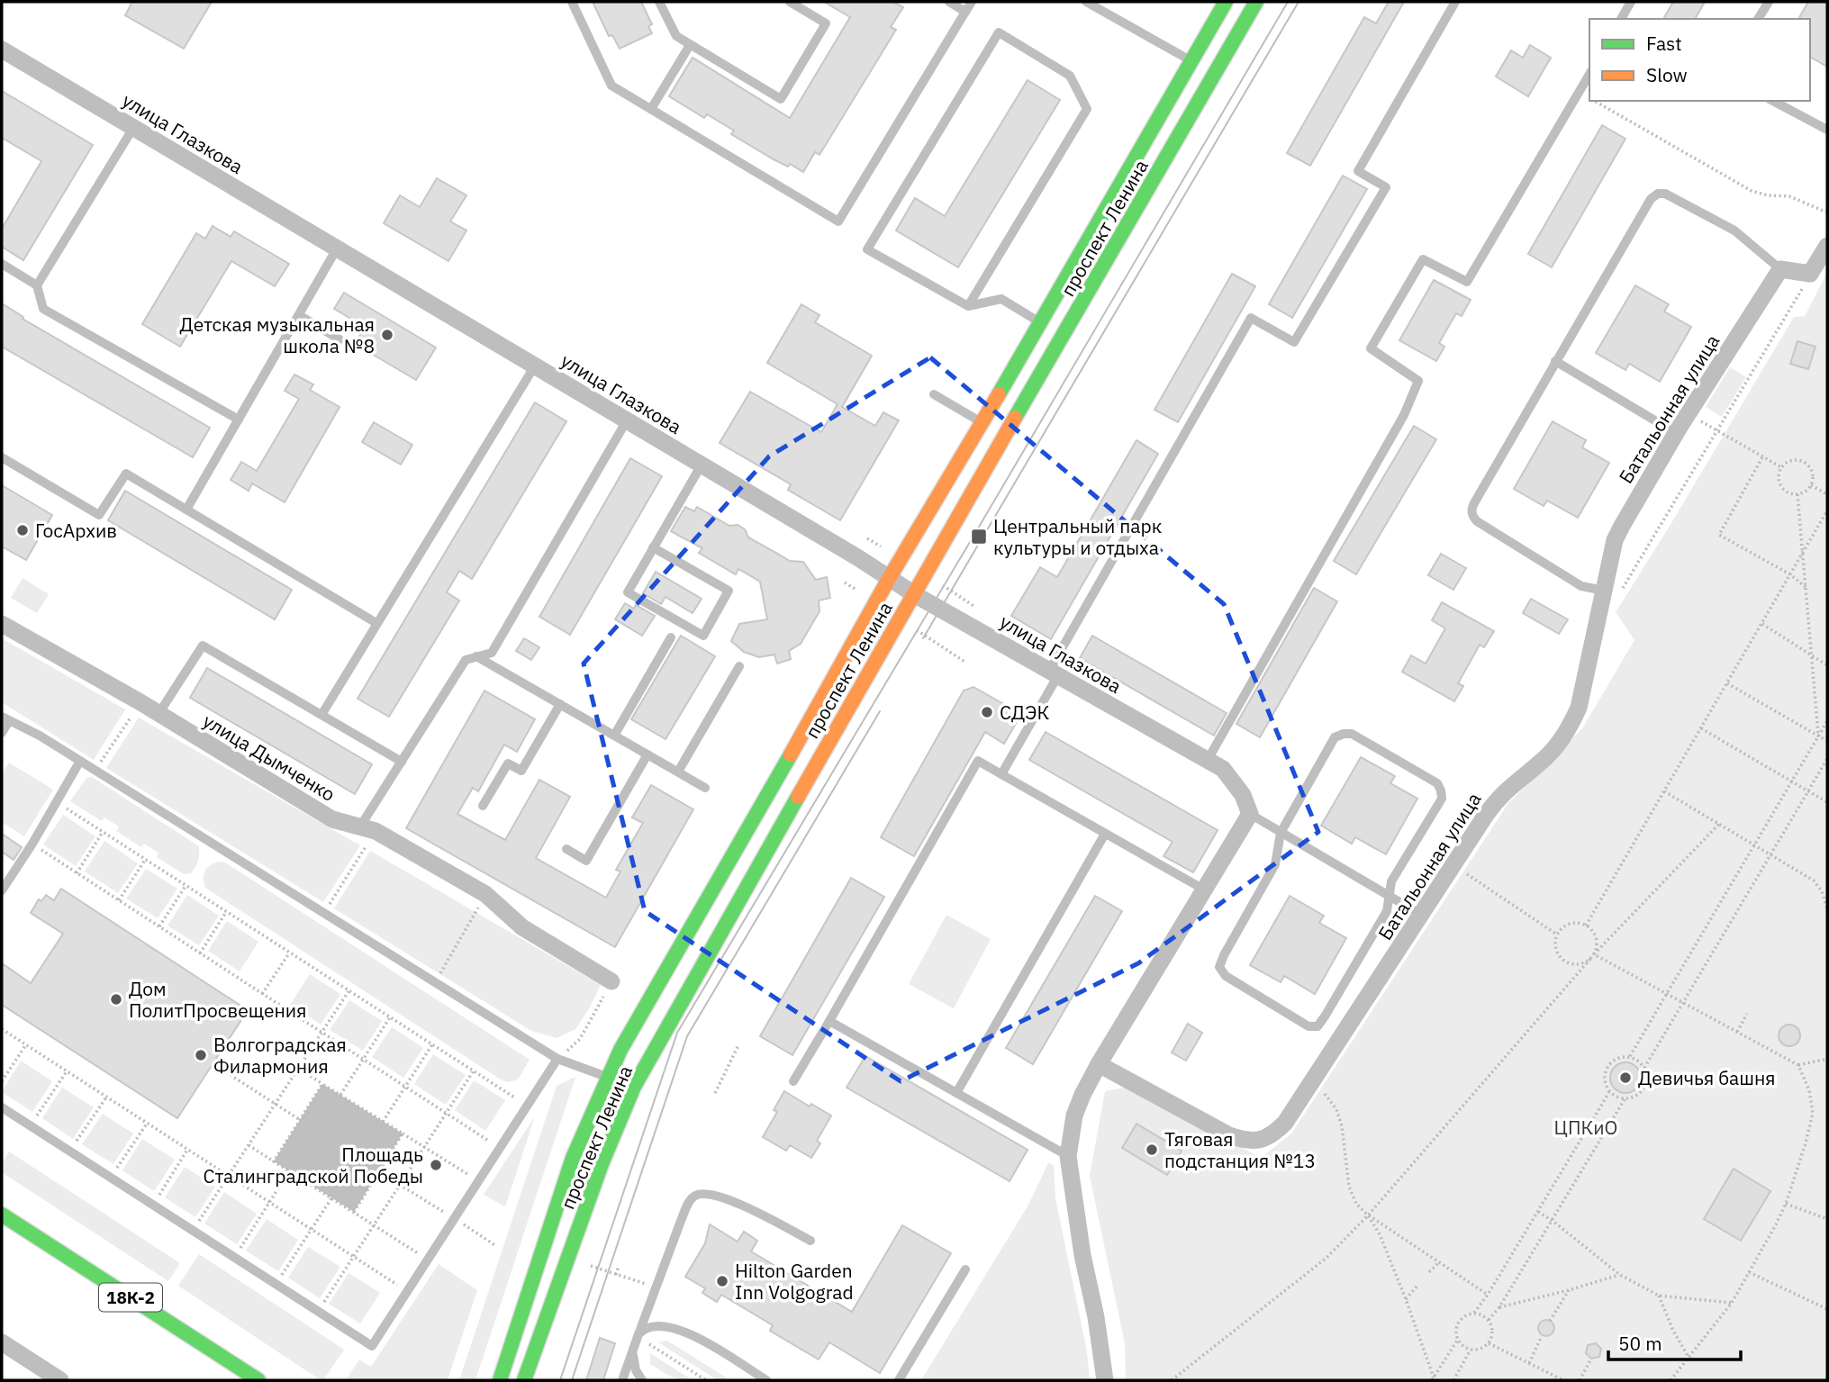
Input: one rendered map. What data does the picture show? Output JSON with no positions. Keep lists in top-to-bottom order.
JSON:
{
  "streets": {
    "main road": ["проспект Ленина", "18К-2"],
    "street": ["улица Глазкова", "Батальонная улица", "улица Дымченко"]
  },
  "crossings": [
    ["улица Глазкова", "проспект Ленина"]
  ],
  "parks": ["ЦПКиО"],
  "places": {
    "other": [
      "Детская музыкальная школа №8",
      "ГосАрхив",
      "СДЭК",
      "Дом ПолитПросвещения",
      "Волгоградская Филармония",
      "Девичья башня",
      "Тяговая подстанция №13",
      "Площадь Сталинградской Победы",
      "Hilton Garden Inn Volgograd"
    ],
    "transit": ["Центральный парк культуры и отдыха"]
  },
  "legend": ["Fast", "Slow"],
  "scale_bar": "50 m"
}
